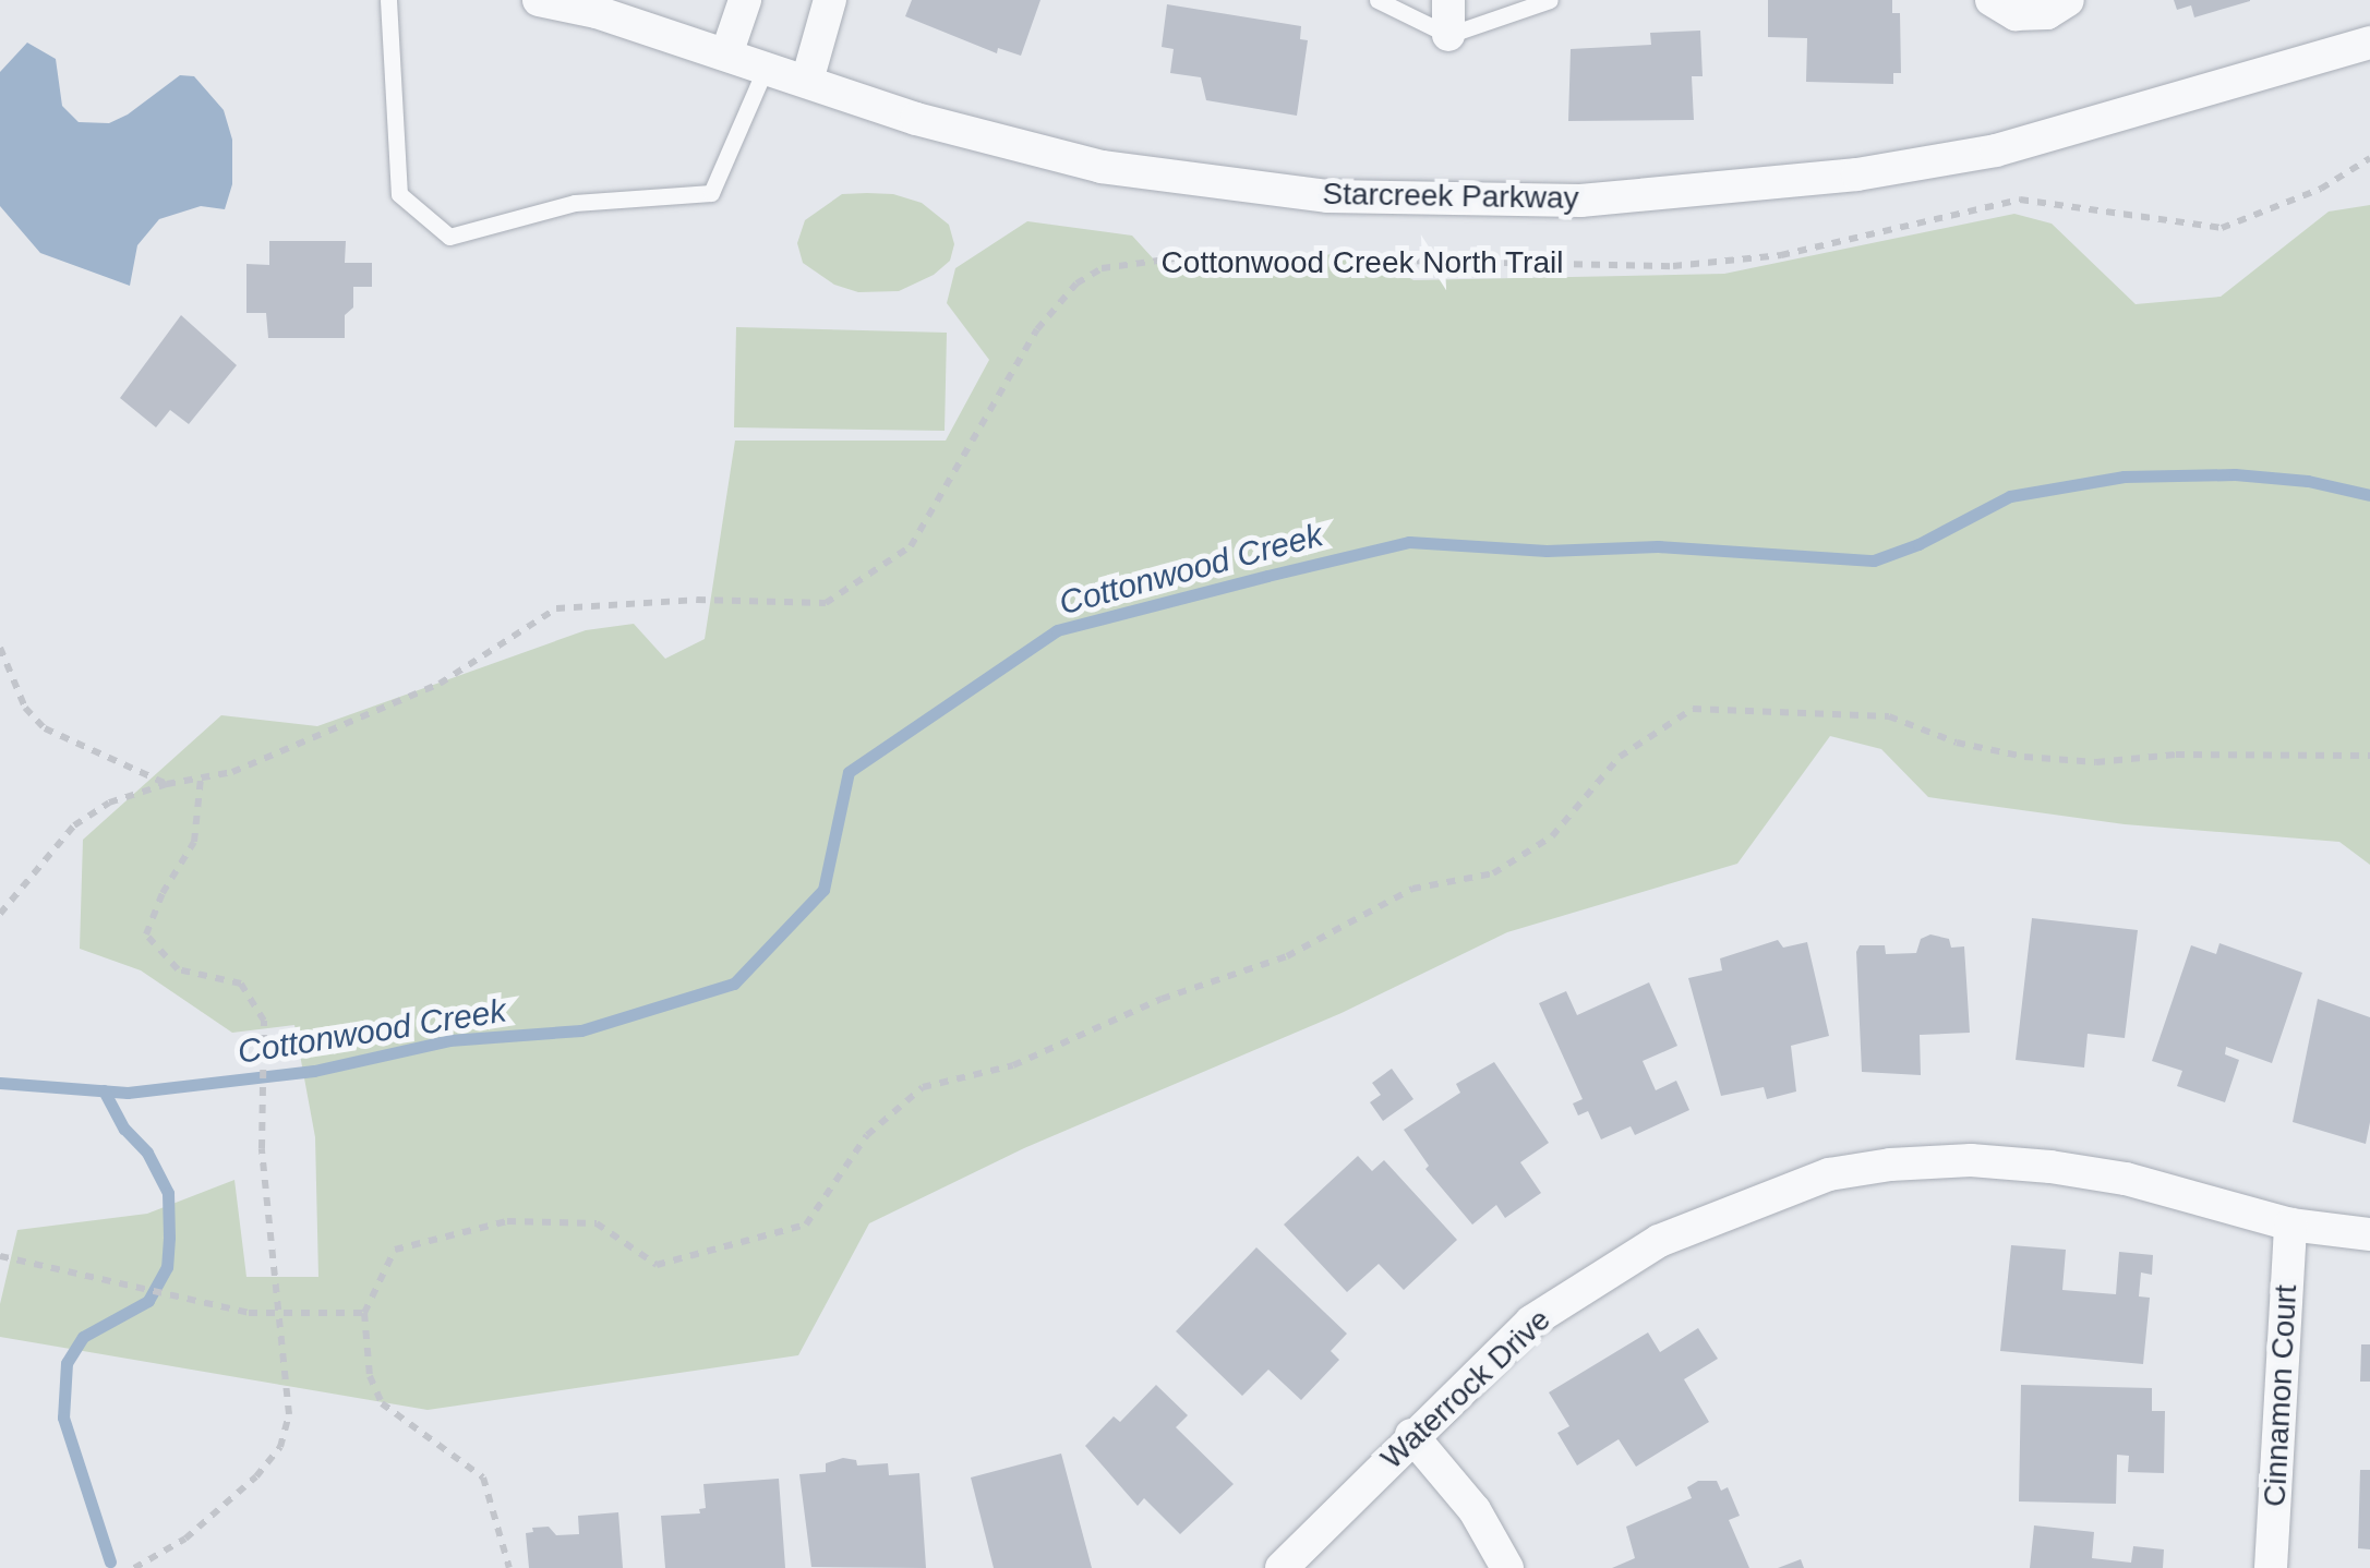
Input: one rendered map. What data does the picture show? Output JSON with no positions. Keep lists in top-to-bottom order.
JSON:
{
  "streets": {
    "street": ["Starcreek Parkway", "Waterrock Drive", "Cinnamon Court"],
    "path": ["Cottonwood Creek North Trail"]
  },
  "crossings": [
    ["Waterrock Drive", "Cinnamon Court"]
  ],
  "water": ["Cottonwood Creek"]
}
